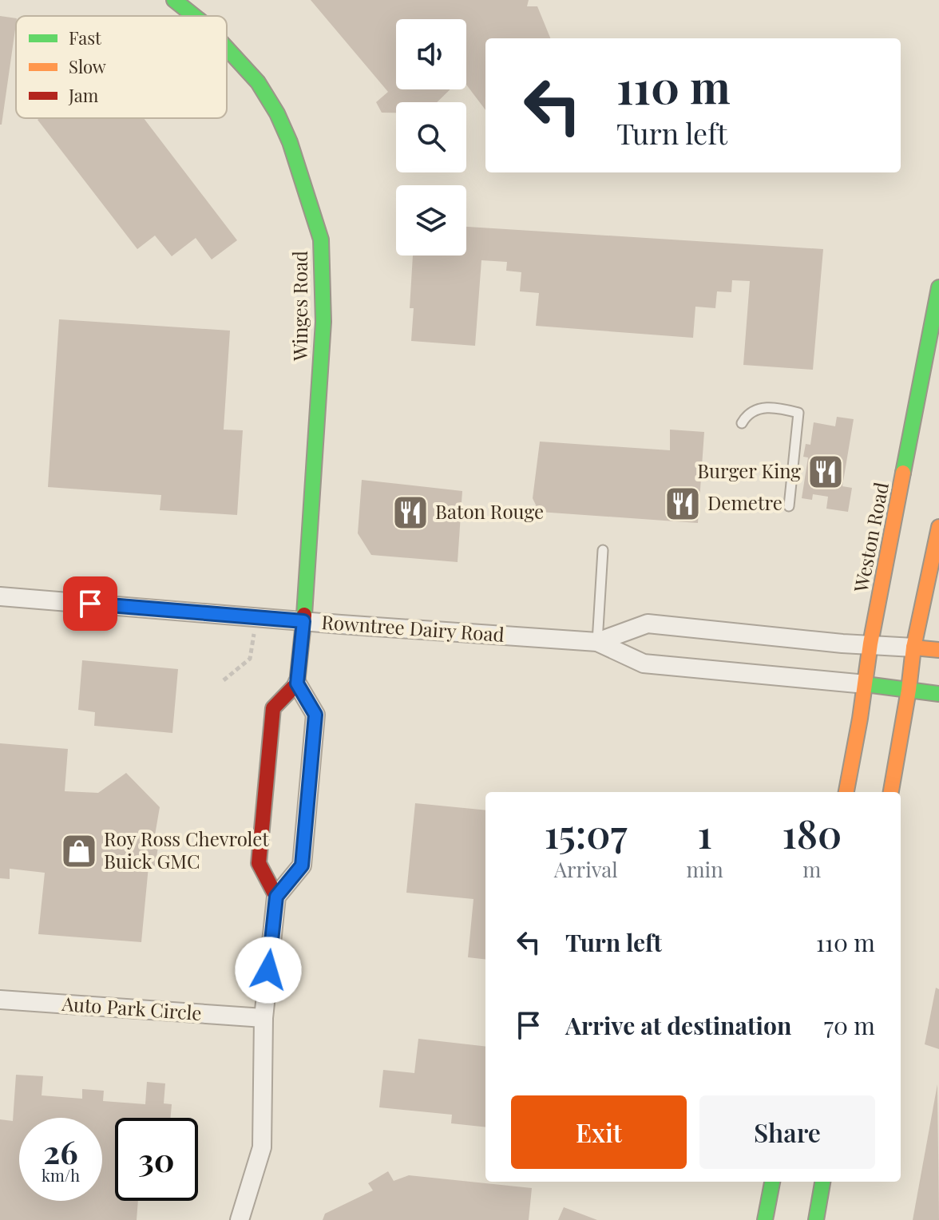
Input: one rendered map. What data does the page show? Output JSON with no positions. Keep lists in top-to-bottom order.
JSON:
{
  "streets": {
    "street": [
      "Winges Road",
      "Weston Road",
      "Rowntree Dairy Road",
      "Auto Park Circle"
    ]
  },
  "crossings": [
    ["Winges Road", "Rowntree Dairy Road"],
    ["Weston Road", "Rowntree Dairy Road"]
  ],
  "places": {
    "restaurant": ["Burger King", "Demetre", "Baton Rouge"],
    "shop": ["Roy Ross Chevrolet Buick GMC"]
  },
  "legend": ["Fast", "Slow", "Jam"],
  "page": {
    "turn": ["110 m", "Turn left"],
    "eta": [
      "15:07",
      "Arrival",
      "1",
      "min",
      "180",
      "m"
    ],
    "list": [
      {
        "name": "Turn left",
        "value": "110 m"
      },
      {
        "name": "Arrive at destination",
        "value": "70 m"
      }
    ],
    "buttons": ["Exit", "Share"],
    "speed": "26 km/h",
    "limit": "30"
  }
}
